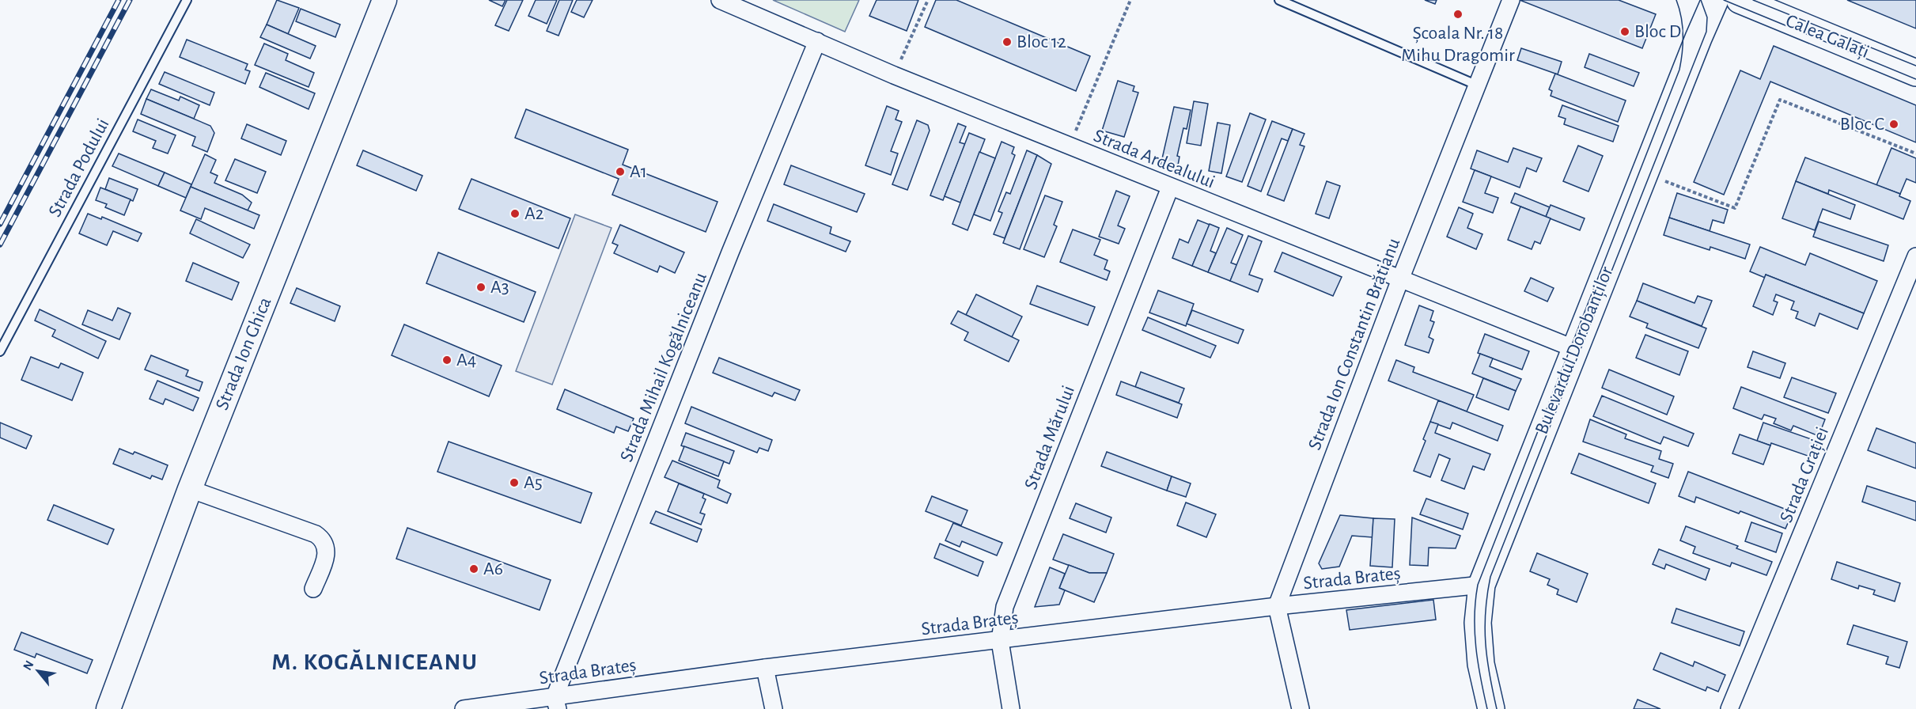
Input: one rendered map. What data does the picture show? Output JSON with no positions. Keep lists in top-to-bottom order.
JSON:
{
  "streets": {
    "main road": ["Calea Galați", "Bulevardul Dorobanților"],
    "street": [
      "Strada Ardealului",
      "Strada Ion Constantin Brătianu",
      "Strada Ion Ghica",
      "Strada Mihail Kogălniceanu",
      "Strada Mărului",
      "Strada Grației",
      "Strada Brateș"
    ],
    "lane": ["Strada Podului"]
  },
  "crossings": [
    ["Strada Ardealului", "Strada Ion Constantin Brătianu"],
    ["Strada Ardealului", "Bulevardul Dorobanților"],
    ["Strada Ardealului", "Strada Mihail Kogălniceanu"],
    ["Strada Ardealului", "Strada Mărului"],
    ["Strada Ion Constantin Brătianu", "Strada Brateș"],
    ["Bulevardul Dorobanților", "Strada Brateș"],
    ["Strada Mihail Kogălniceanu", "Strada Brateș"],
    ["Strada Mărului", "Strada Brateș"]
  ],
  "districts": ["M. KOGĂLNICEANU"],
  "places": [
    "Școala Nr. 18 Mihu Dragomir",
    "Bloc D",
    "Bloc 12",
    "Bloc C",
    "A1",
    "A2",
    "A3",
    "A4",
    "A5",
    "A6"
  ],
  "north": "top left"
}
